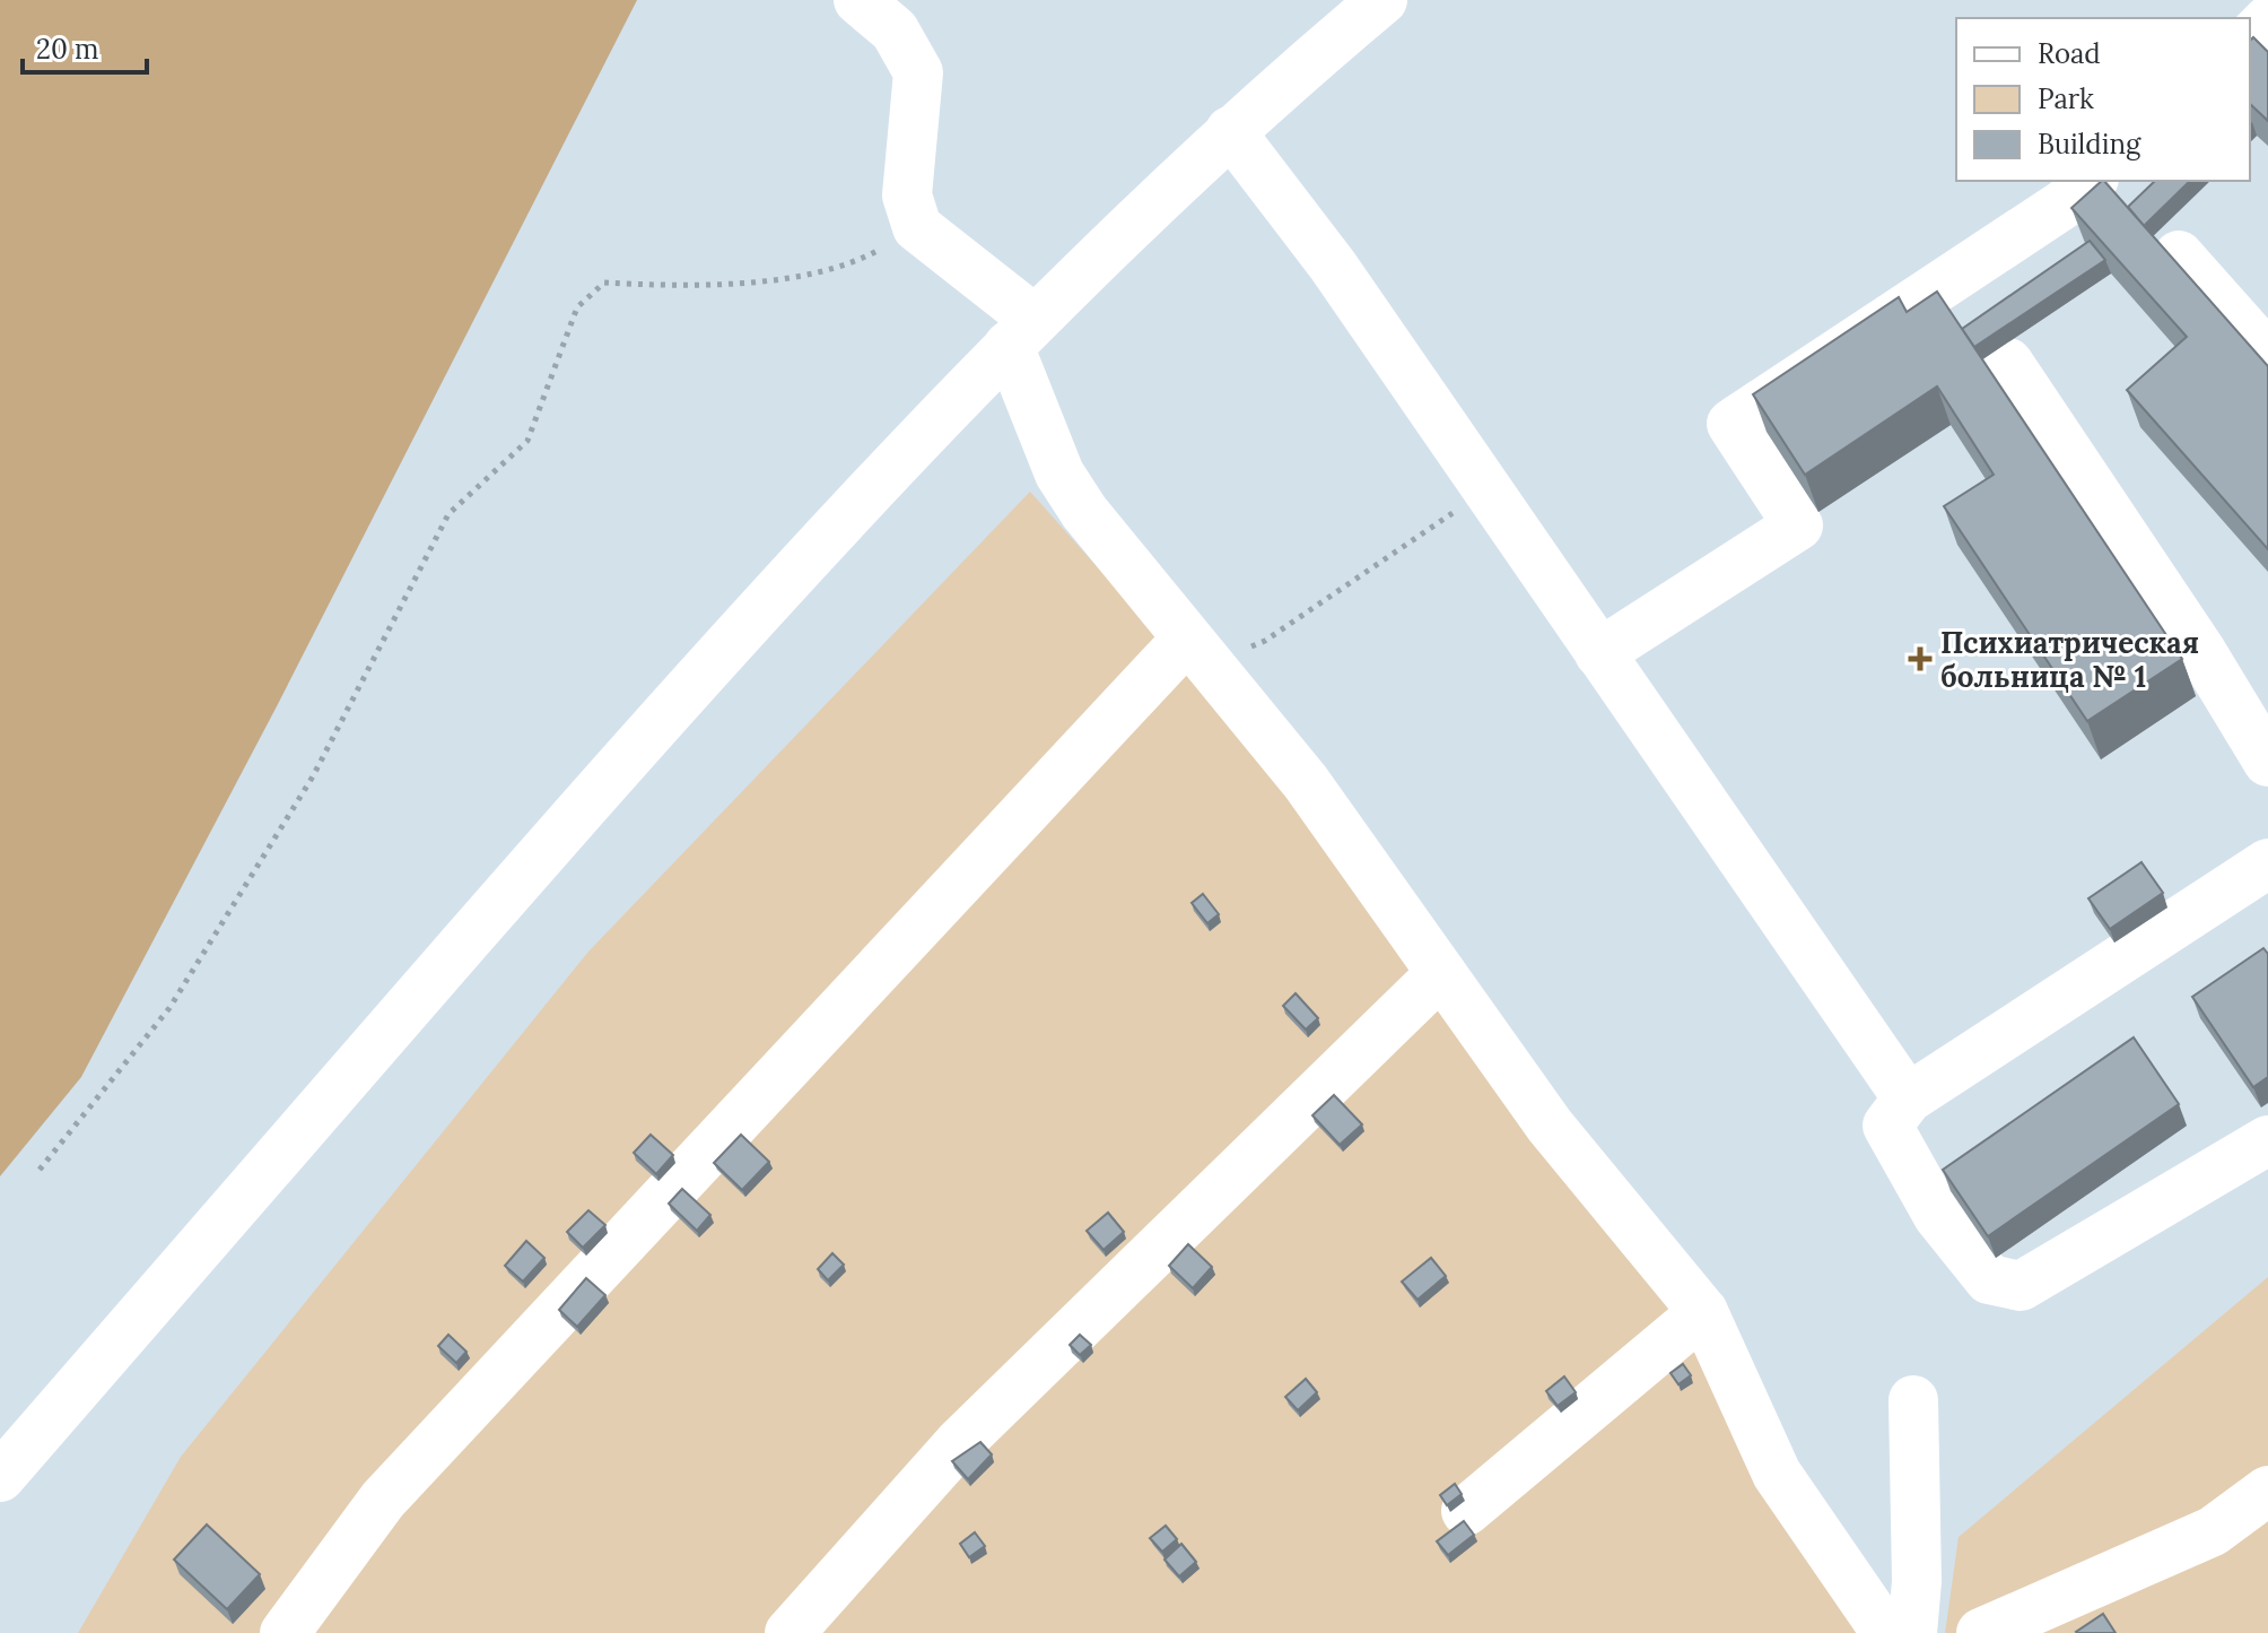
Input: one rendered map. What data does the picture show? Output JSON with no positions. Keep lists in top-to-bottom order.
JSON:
{
  "places": {
    "health": ["Психиатрическая больница № 1"]
  },
  "legend": ["Road", "Park", "Building"],
  "scale_bar": "20 m"
}
